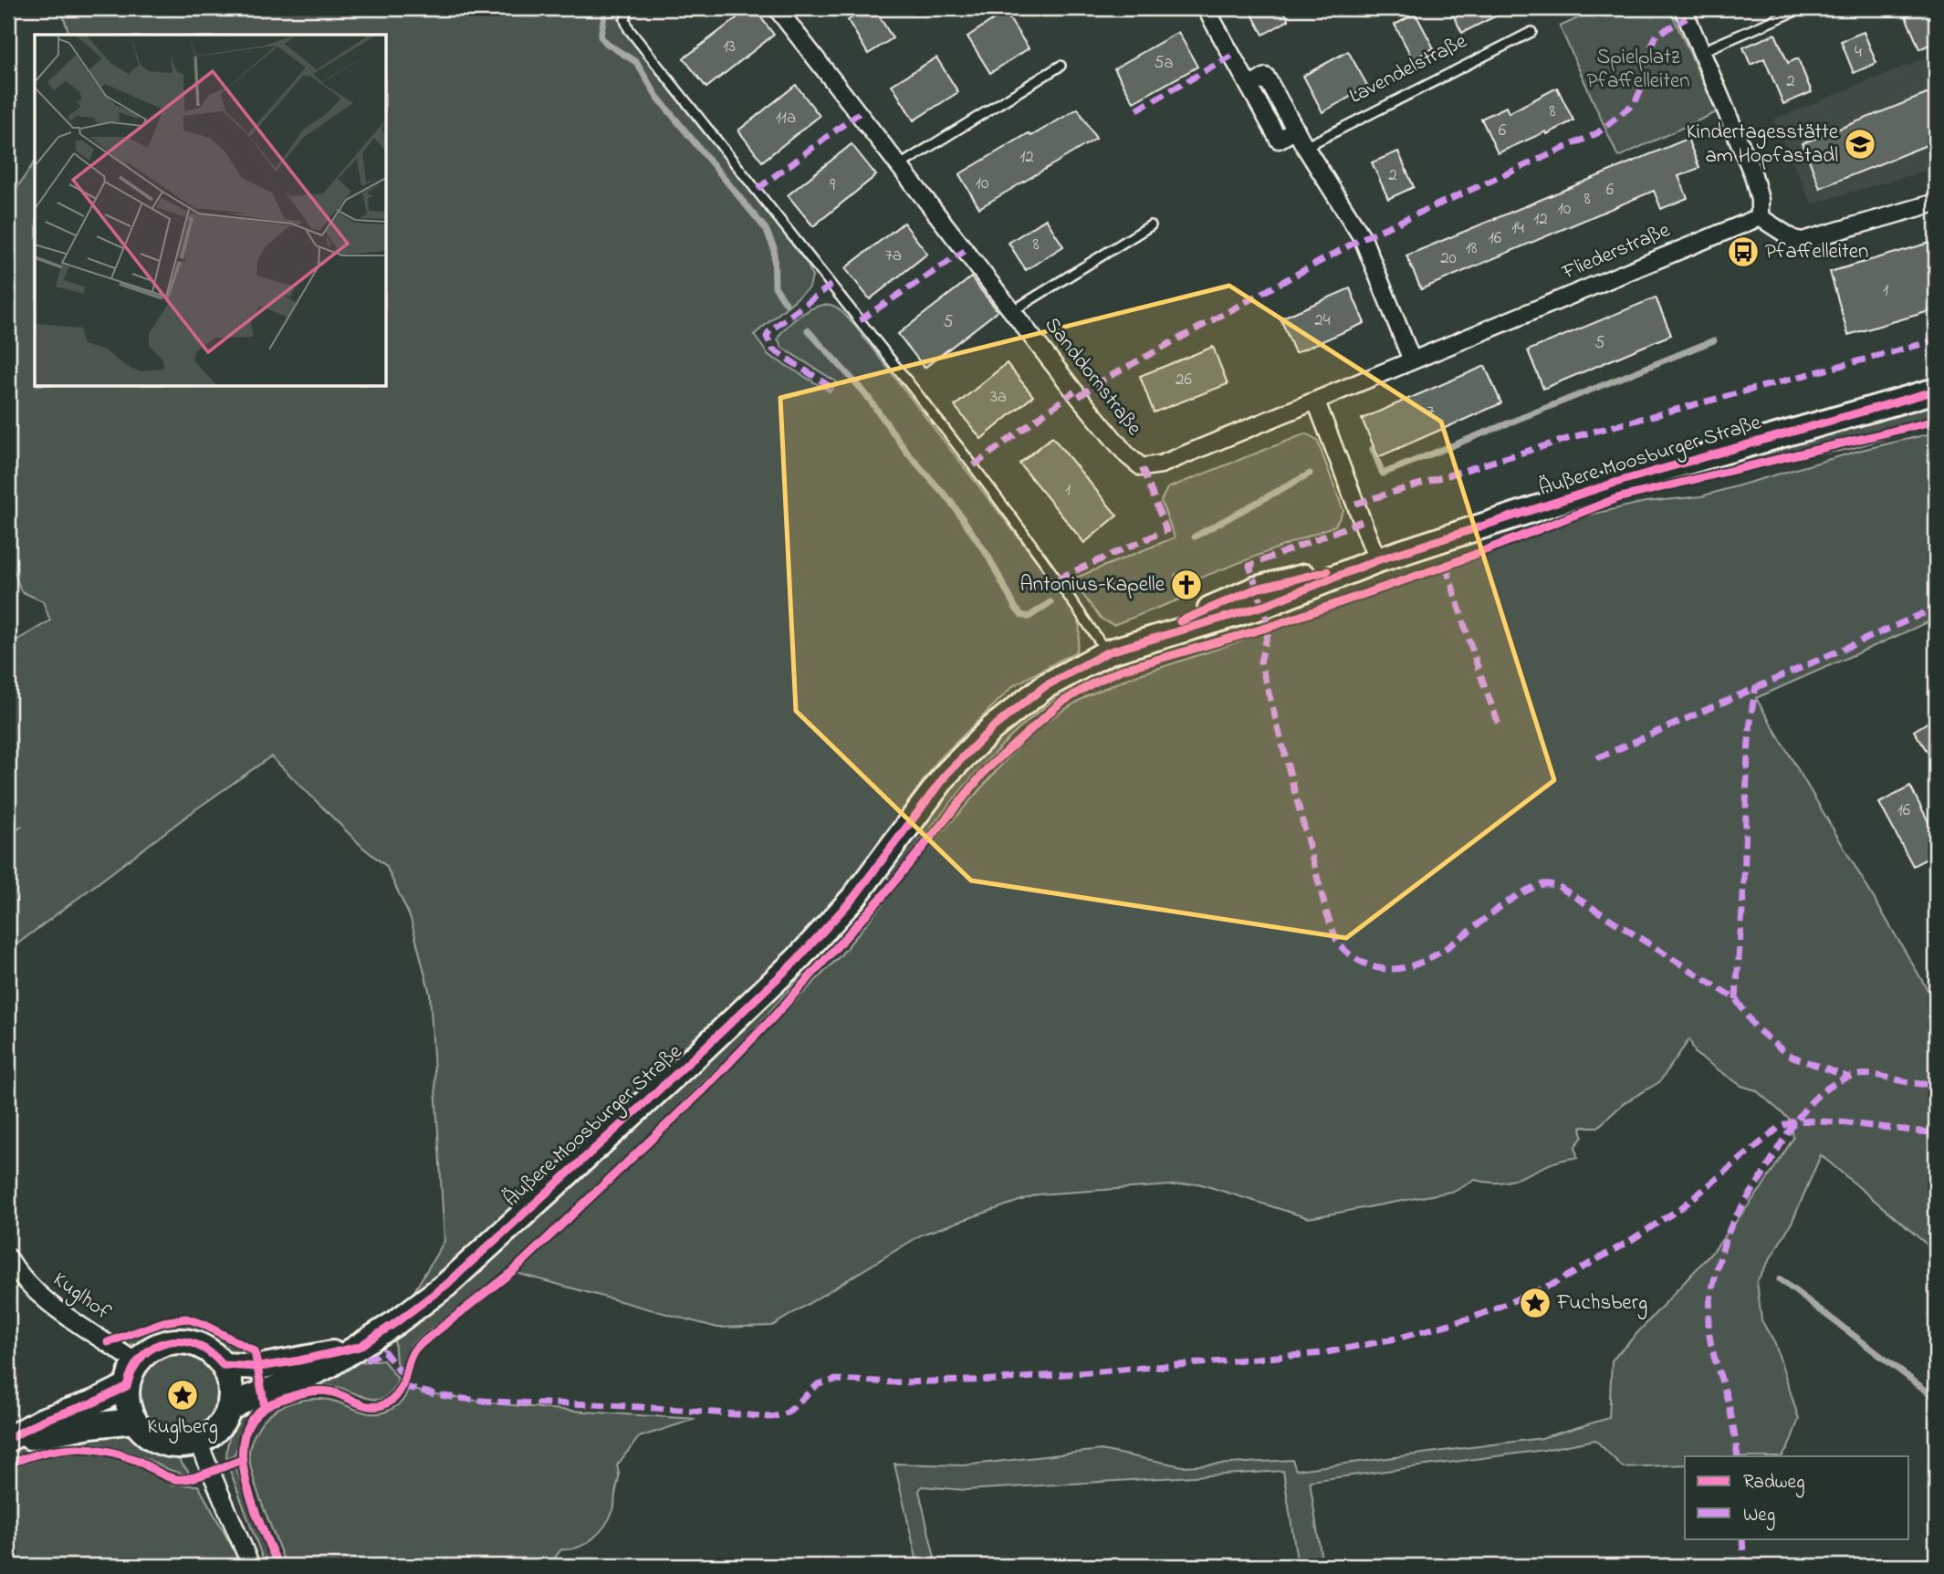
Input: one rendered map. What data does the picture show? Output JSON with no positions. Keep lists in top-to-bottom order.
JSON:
{
  "streets": {
    "street": [
      "Fliederstraße",
      "Sanddornstraße",
      "Äußere Moosburger Straße",
      "Kuglhof"
    ],
    "lane": ["Lavendelstraße"]
  },
  "crossings": [
    ["Fliederstraße", "Sanddornstraße"],
    ["Äußere Moosburger Straße", "Kuglhof"]
  ],
  "parks": ["Spielplatz Pfaffelleiten"],
  "places": {
    "school or university": ["Kindertagesstätte am Hopfastadl"],
    "bus stop": ["Pfaffelleiten"],
    "church": ["Antonius-Kapelle"],
    "place": ["Fuchsberg", "Kuglberg"]
  },
  "house_numbers": [
    "13",
    "4",
    "5a",
    "2",
    "8",
    "11a",
    "6",
    "12",
    "2",
    "10",
    "9",
    "6",
    "8",
    "10",
    "12",
    "14",
    "16",
    "8",
    "18",
    "7a",
    "20",
    "1",
    "24",
    "5",
    "5",
    "26",
    "3a",
    "7",
    "1",
    "16"
  ],
  "legend": ["Radweg", "Weg"]
}
